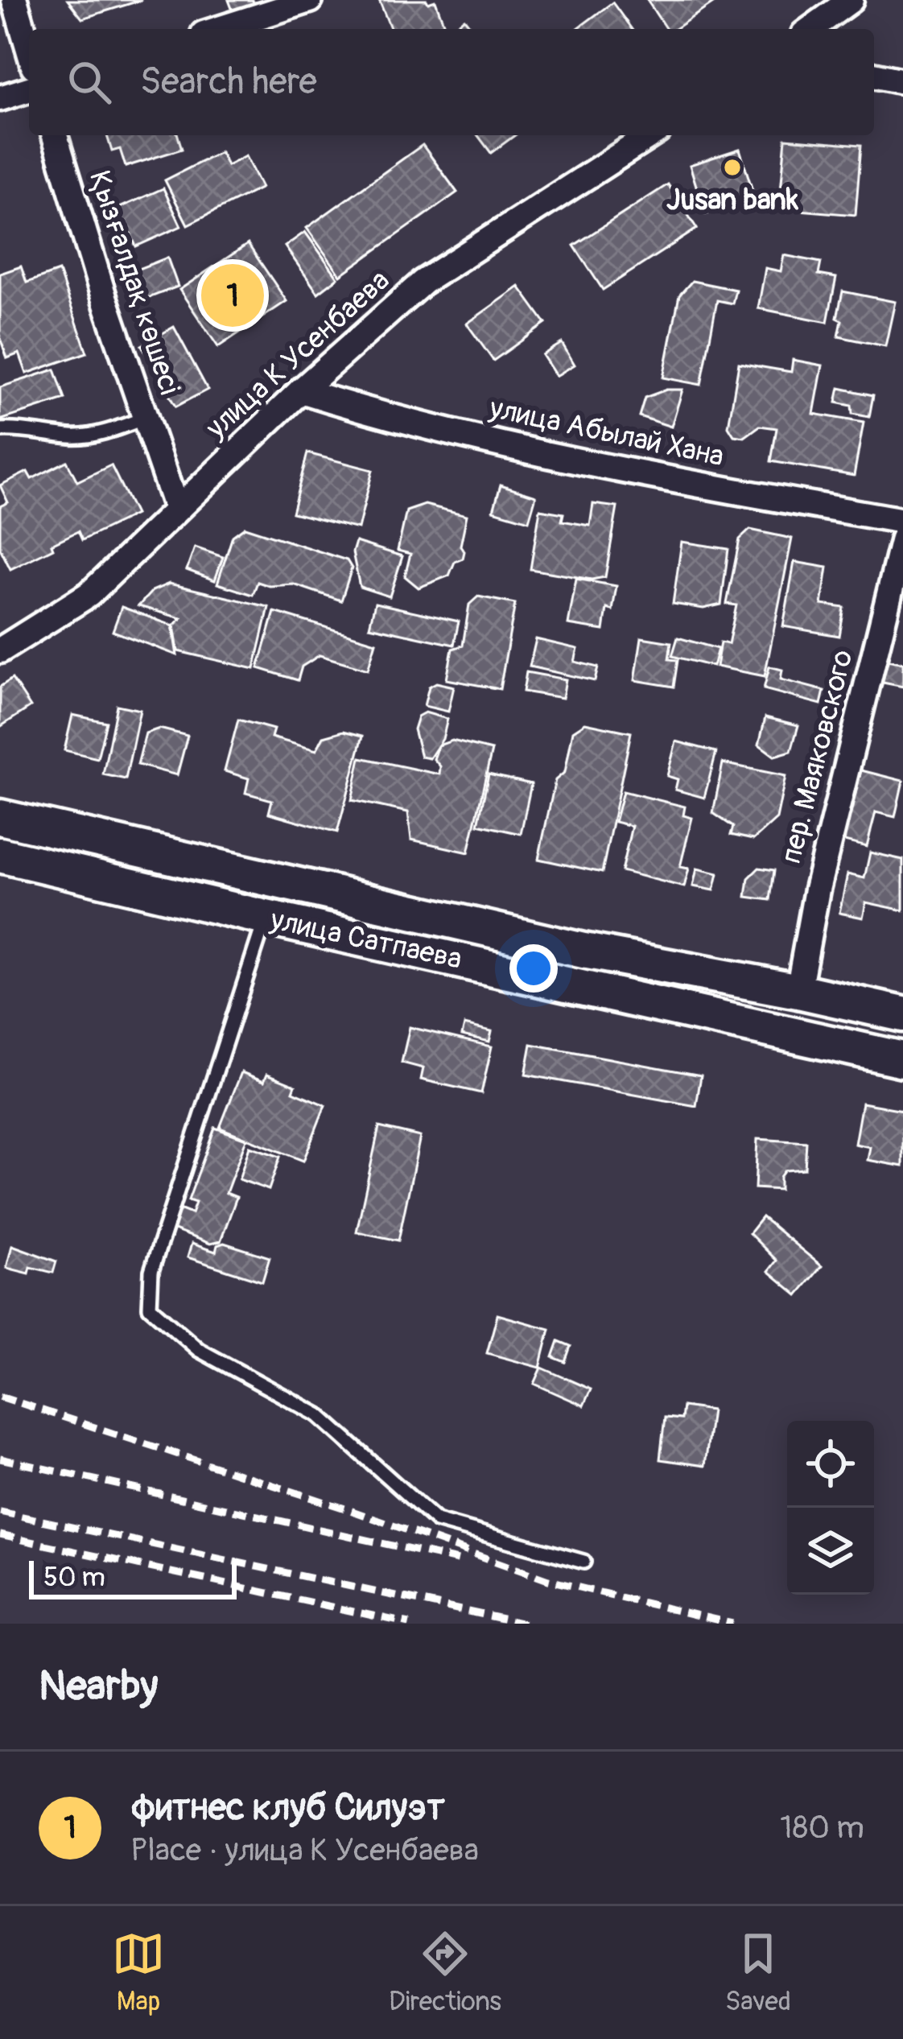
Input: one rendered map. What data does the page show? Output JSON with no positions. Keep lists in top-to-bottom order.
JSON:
{
  "streets": {
    "street": [
      "Қызғалдақ көшесі",
      "улица К Усенбаева",
      "улица Абылай Хана",
      "пер. Маяковского",
      "улица Сатпаева"
    ]
  },
  "crossings": [
    ["Қызғалдақ көшесі", "улица К Усенбаева"],
    ["улица К Усенбаева", "улица Абылай Хана"],
    ["пер. Маяковского", "улица Сатпаева"]
  ],
  "places": ["Jusan bank"],
  "scale_bar": "50 m",
  "page": {
    "search": "Search here",
    "pins": "1",
    "scale": "50 m",
    "heading": "Nearby",
    "list": [
      {
        "mark": "1",
        "name": "фитнес клуб Силуэт",
        "note": "Place · улица К Усенбаева",
        "value": "180 m"
      }
    ],
    "nav": ["Map", "Directions", "Saved"]
  }
}
